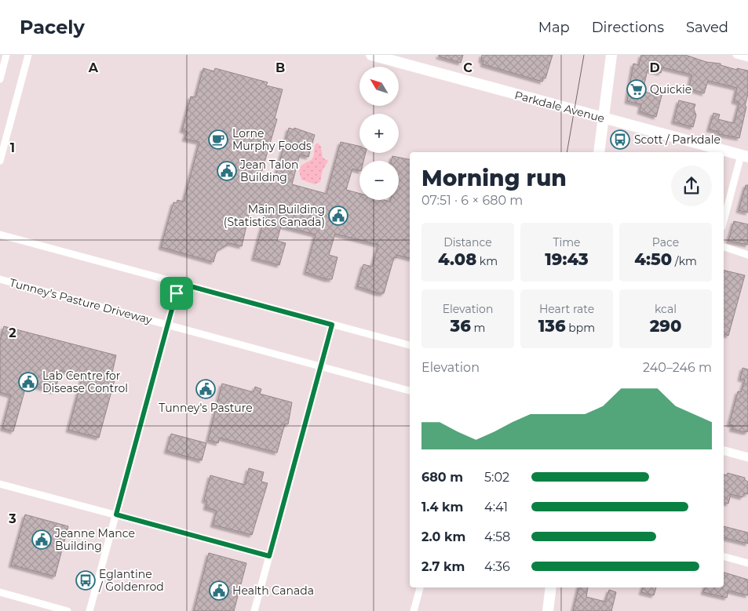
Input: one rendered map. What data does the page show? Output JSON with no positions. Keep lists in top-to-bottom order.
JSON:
{
  "streets": {
    "main road": ["Parkdale Avenue"],
    "street": ["Tunney's Pasture Driveway"]
  },
  "places": {
    "supermarket": ["Quickie"],
    "cafe": ["Lorne Murphy Foods"],
    "bus stop": ["Scott / Parkdale", "Eglantine / Goldenrod"],
    "public building": [
      "Jean Talon Building",
      "Main Building (Statistics Canada)",
      "Lab Centre for Disease Control",
      "Tunney's Pasture",
      "Jeanne Mance Building",
      "Health Canada"
    ]
  },
  "north": "top left",
  "page": {
    "header": "Pacely",
    "nav": ["Map", "Directions", "Saved"],
    "map_buttons": ["+", "−"],
    "heading": ["Morning run", "07:51 · 6 × 680 m"],
    "stats": [
      ["Distance", "4.08 km"],
      ["Time", "19:43"],
      ["Pace", "4:50 /km"],
      ["Elevation", "36 m"],
      ["Heart rate", "136 bpm"],
      ["kcal", "290"]
    ],
    "chart": ["Elevation", "240–246 m"],
    "list": [
      {
        "name": "680 m",
        "note": "5:02"
      },
      {
        "name": "1.4 km",
        "note": "4:41"
      },
      {
        "name": "2.0 km",
        "note": "4:58"
      },
      {
        "name": "2.7 km",
        "note": "4:36"
      }
    ]
  },
  "grid": {
    "columns": [
      "A",
      "B",
      "C",
      "D"
    ],
    "rows": ["1", "2", "3"]
  }
}
